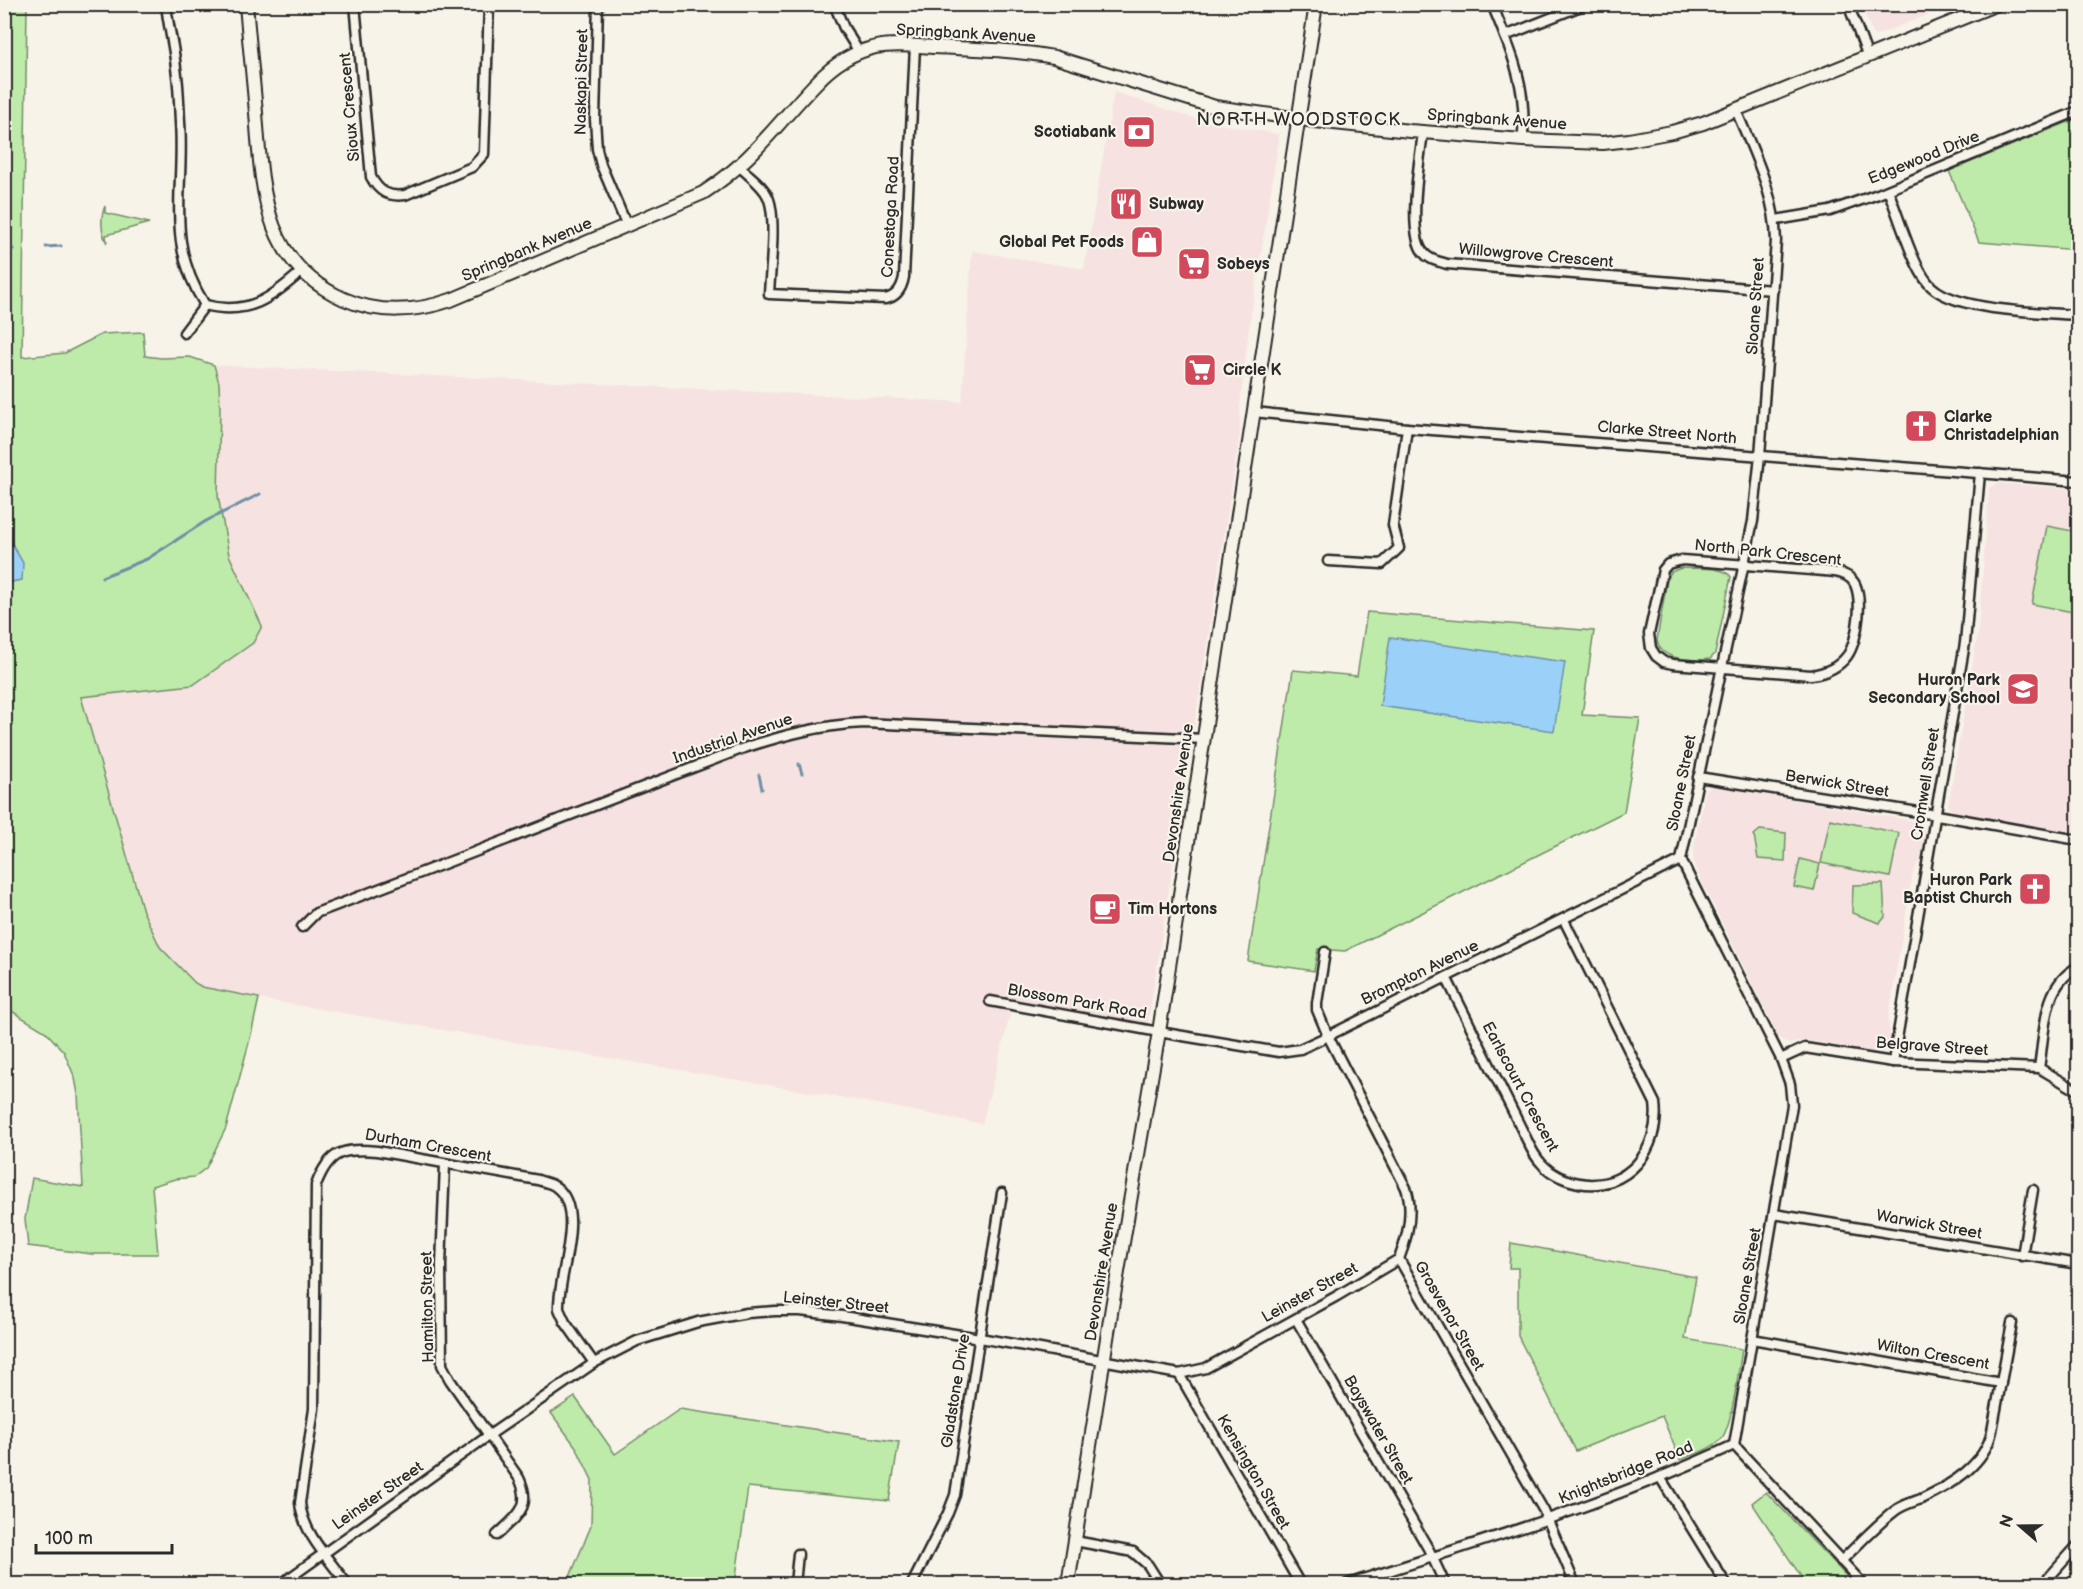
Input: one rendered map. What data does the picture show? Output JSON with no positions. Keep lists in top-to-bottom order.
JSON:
{
  "streets": {
    "main road": ["Springbank Avenue", "Devonshire Avenue"],
    "street": [
      "Naskapi Street",
      "Sioux Crescent",
      "Edgewood Drive",
      "Conestoga Road",
      "Willowgrove Crescent",
      "Sloane Street",
      "Clarke Street North",
      "North Park Crescent",
      "Industrial Avenue",
      "Berwick Street",
      "Cromwell Street",
      "Brompton Avenue",
      "Blossom Park Road",
      "Belgrave Street",
      "Earlscourt Crescent",
      "Durham Crescent",
      "Warwick Street",
      "Leinster Street",
      "Hamilton Street",
      "Grosvenor Street",
      "Wilton Crescent",
      "Gladstone Drive",
      "Bayswater Street",
      "Kensington Street",
      "Knightsbridge Road"
    ]
  },
  "crossings": [
    ["Springbank Avenue", "Naskapi Street"],
    ["Springbank Avenue", "Conestoga Road"],
    ["Springbank Avenue", "Willowgrove Crescent"],
    ["Springbank Avenue", "Sloane Street"],
    ["Springbank Avenue", "Devonshire Avenue"],
    ["Edgewood Drive", "Sloane Street"],
    ["Willowgrove Crescent", "Sloane Street"],
    ["Sloane Street", "Clarke Street North"],
    ["Sloane Street", "North Park Crescent"],
    ["Sloane Street", "Berwick Street"],
    ["Sloane Street", "Brompton Avenue"],
    ["Sloane Street", "Belgrave Street"],
    ["Sloane Street", "Warwick Street"],
    ["Sloane Street", "Wilton Crescent"],
    ["Sloane Street", "Knightsbridge Road"],
    ["Clarke Street North", "Cromwell Street"],
    ["Clarke Street North", "Devonshire Avenue"],
    ["Industrial Avenue", "Devonshire Avenue"],
    ["Berwick Street", "Cromwell Street"],
    ["Cromwell Street", "Belgrave Street"],
    ["Devonshire Avenue", "Brompton Avenue"],
    ["Devonshire Avenue", "Blossom Park Road"],
    ["Devonshire Avenue", "Leinster Street"],
    ["Brompton Avenue", "Blossom Park Road"],
    ["Brompton Avenue", "Earlscourt Crescent"],
    ["Brompton Avenue", "Grosvenor Street"],
    ["Durham Crescent", "Leinster Street"],
    ["Durham Crescent", "Hamilton Street"],
    ["Leinster Street", "Hamilton Street"],
    ["Leinster Street", "Grosvenor Street"],
    ["Leinster Street", "Gladstone Drive"],
    ["Leinster Street", "Bayswater Street"],
    ["Leinster Street", "Kensington Street"],
    ["Grosvenor Street", "Knightsbridge Road"],
    ["Bayswater Street", "Knightsbridge Road"]
  ],
  "districts": ["NORTH WOODSTOCK"],
  "places": {
    "bank": ["Scotiabank"],
    "restaurant": ["Subway"],
    "shop": ["Global Pet Foods"],
    "supermarket": ["Sobeys", "Circle K"],
    "church": ["Clarke Christadelphian", "Huron Park Baptist Church"],
    "school or university": ["Huron Park Secondary School"],
    "cafe": ["Tim Hortons"]
  },
  "scale_bar": "100 m",
  "north": "left"
}
